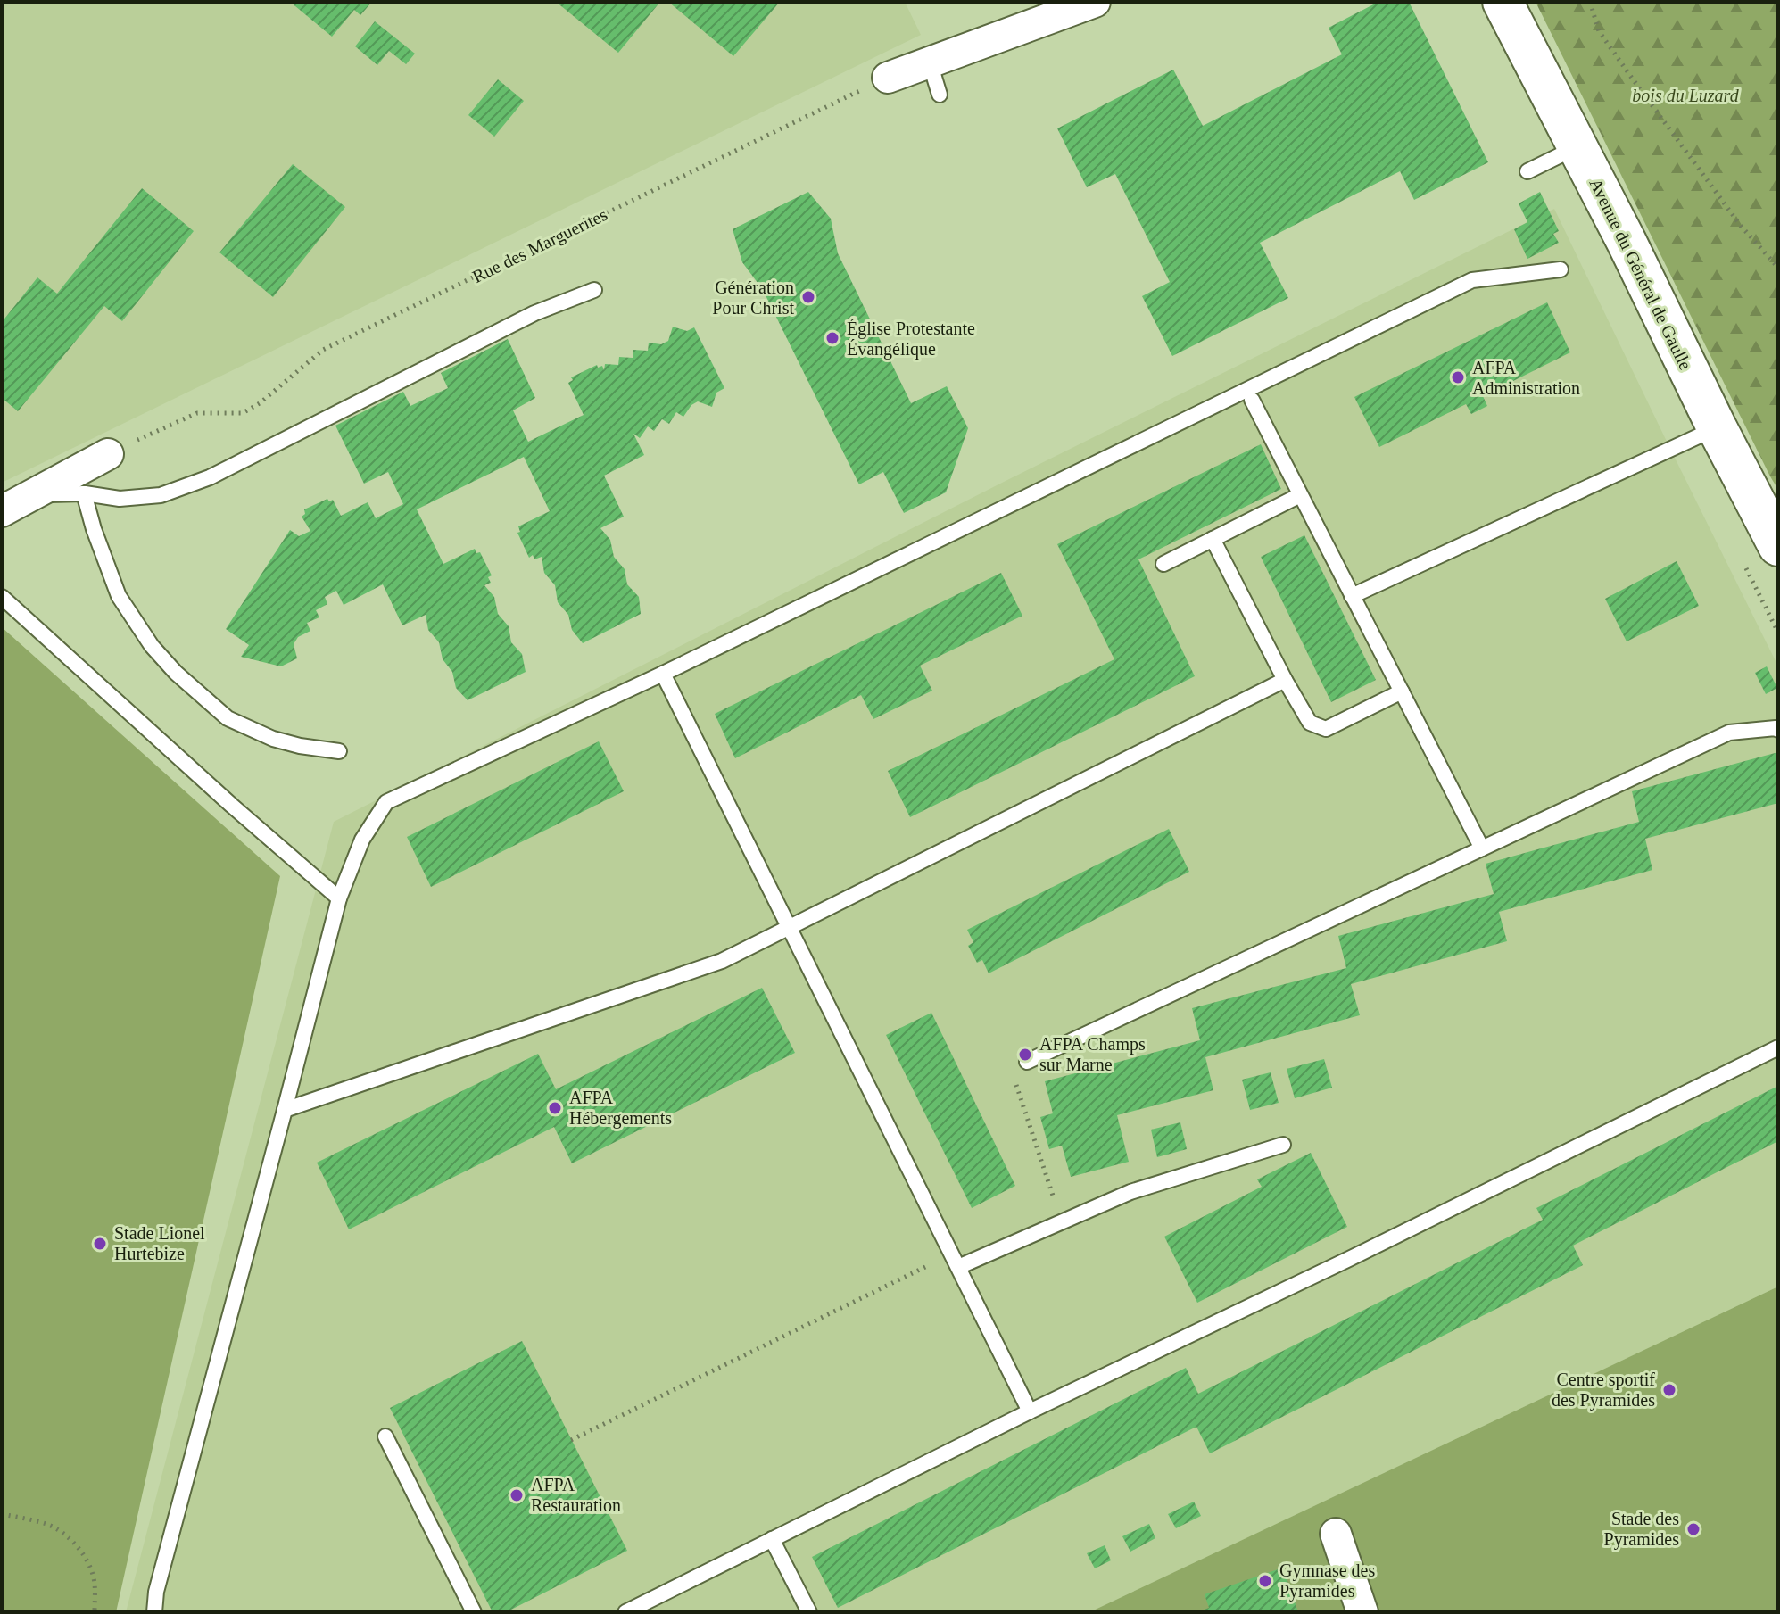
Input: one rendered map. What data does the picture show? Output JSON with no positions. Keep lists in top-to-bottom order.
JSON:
{
  "streets": {
    "main road": ["Avenue du Général de Gaulle"],
    "path": ["Rue des Marguerites"]
  },
  "parks": ["bois du Luzard"],
  "places": [
    "Génération Pour Christ",
    "Église Protestante Évangélique",
    "AFPA Administration",
    "AFPA Champs sur Marne",
    "AFPA Hébergements",
    "Stade Lionel Hurtebize",
    "Centre sportif des Pyramides",
    "AFPA Restauration",
    "Stade des Pyramides",
    "Gymnase des Pyramides"
  ]
}
